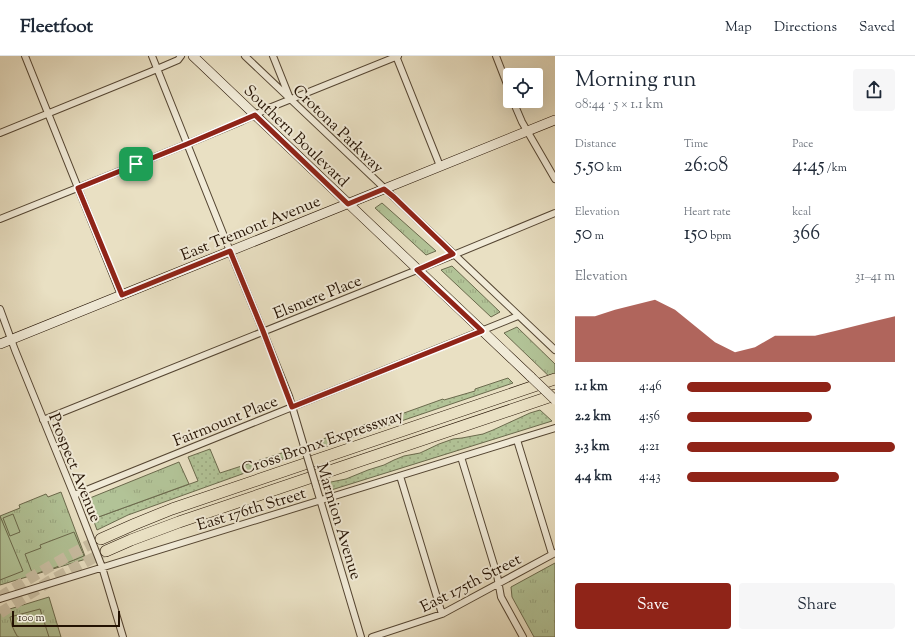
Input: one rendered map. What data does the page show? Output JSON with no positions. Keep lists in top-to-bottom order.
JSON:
{
  "streets": {
    "highway": ["Cross Bronx Expressway"],
    "main road": ["Southern Boulevard", "East Tremont Avenue"],
    "street": [
      "Crotona Parkway",
      "Elsmere Place",
      "Fairmount Place",
      "Prospect Avenue",
      "East 176th Street",
      "Marmion Avenue",
      "East 175th Street"
    ]
  },
  "crossings": [
    ["Crotona Parkway", "East Tremont Avenue"],
    ["Crotona Parkway", "Elsmere Place"],
    ["Crotona Parkway", "Fairmount Place"],
    ["Southern Boulevard", "East Tremont Avenue"],
    ["Southern Boulevard", "Elsmere Place"],
    ["Southern Boulevard", "Fairmount Place"],
    ["East Tremont Avenue", "Prospect Avenue"],
    ["East Tremont Avenue", "Marmion Avenue"],
    ["Elsmere Place", "Prospect Avenue"],
    ["Elsmere Place", "Marmion Avenue"],
    ["Fairmount Place", "Prospect Avenue"],
    ["Fairmount Place", "Marmion Avenue"],
    ["Prospect Avenue", "East 176th Street"],
    ["East 176th Street", "Marmion Avenue"]
  ],
  "scale_bar": "100 m",
  "page": {
    "header": "Fleetfoot",
    "nav": ["Map", "Directions", "Saved"],
    "heading": ["Morning run", "08:44 · 5 × 1.1 km"],
    "stats": [
      ["Distance", "5.50 km"],
      ["Time", "26:08"],
      ["Pace", "4:45 /km"],
      ["Elevation", "50 m"],
      ["Heart rate", "150 bpm"],
      ["kcal", "366"]
    ],
    "chart": ["Elevation", "31–41 m"],
    "list": [
      {
        "name": "1.1 km",
        "note": "4:46"
      },
      {
        "name": "2.2 km",
        "note": "4:56"
      },
      {
        "name": "3.3 km",
        "note": "4:21"
      },
      {
        "name": "4.4 km",
        "note": "4:43"
      }
    ],
    "buttons": ["Save", "Share"],
    "scale": "100 m"
  }
}
